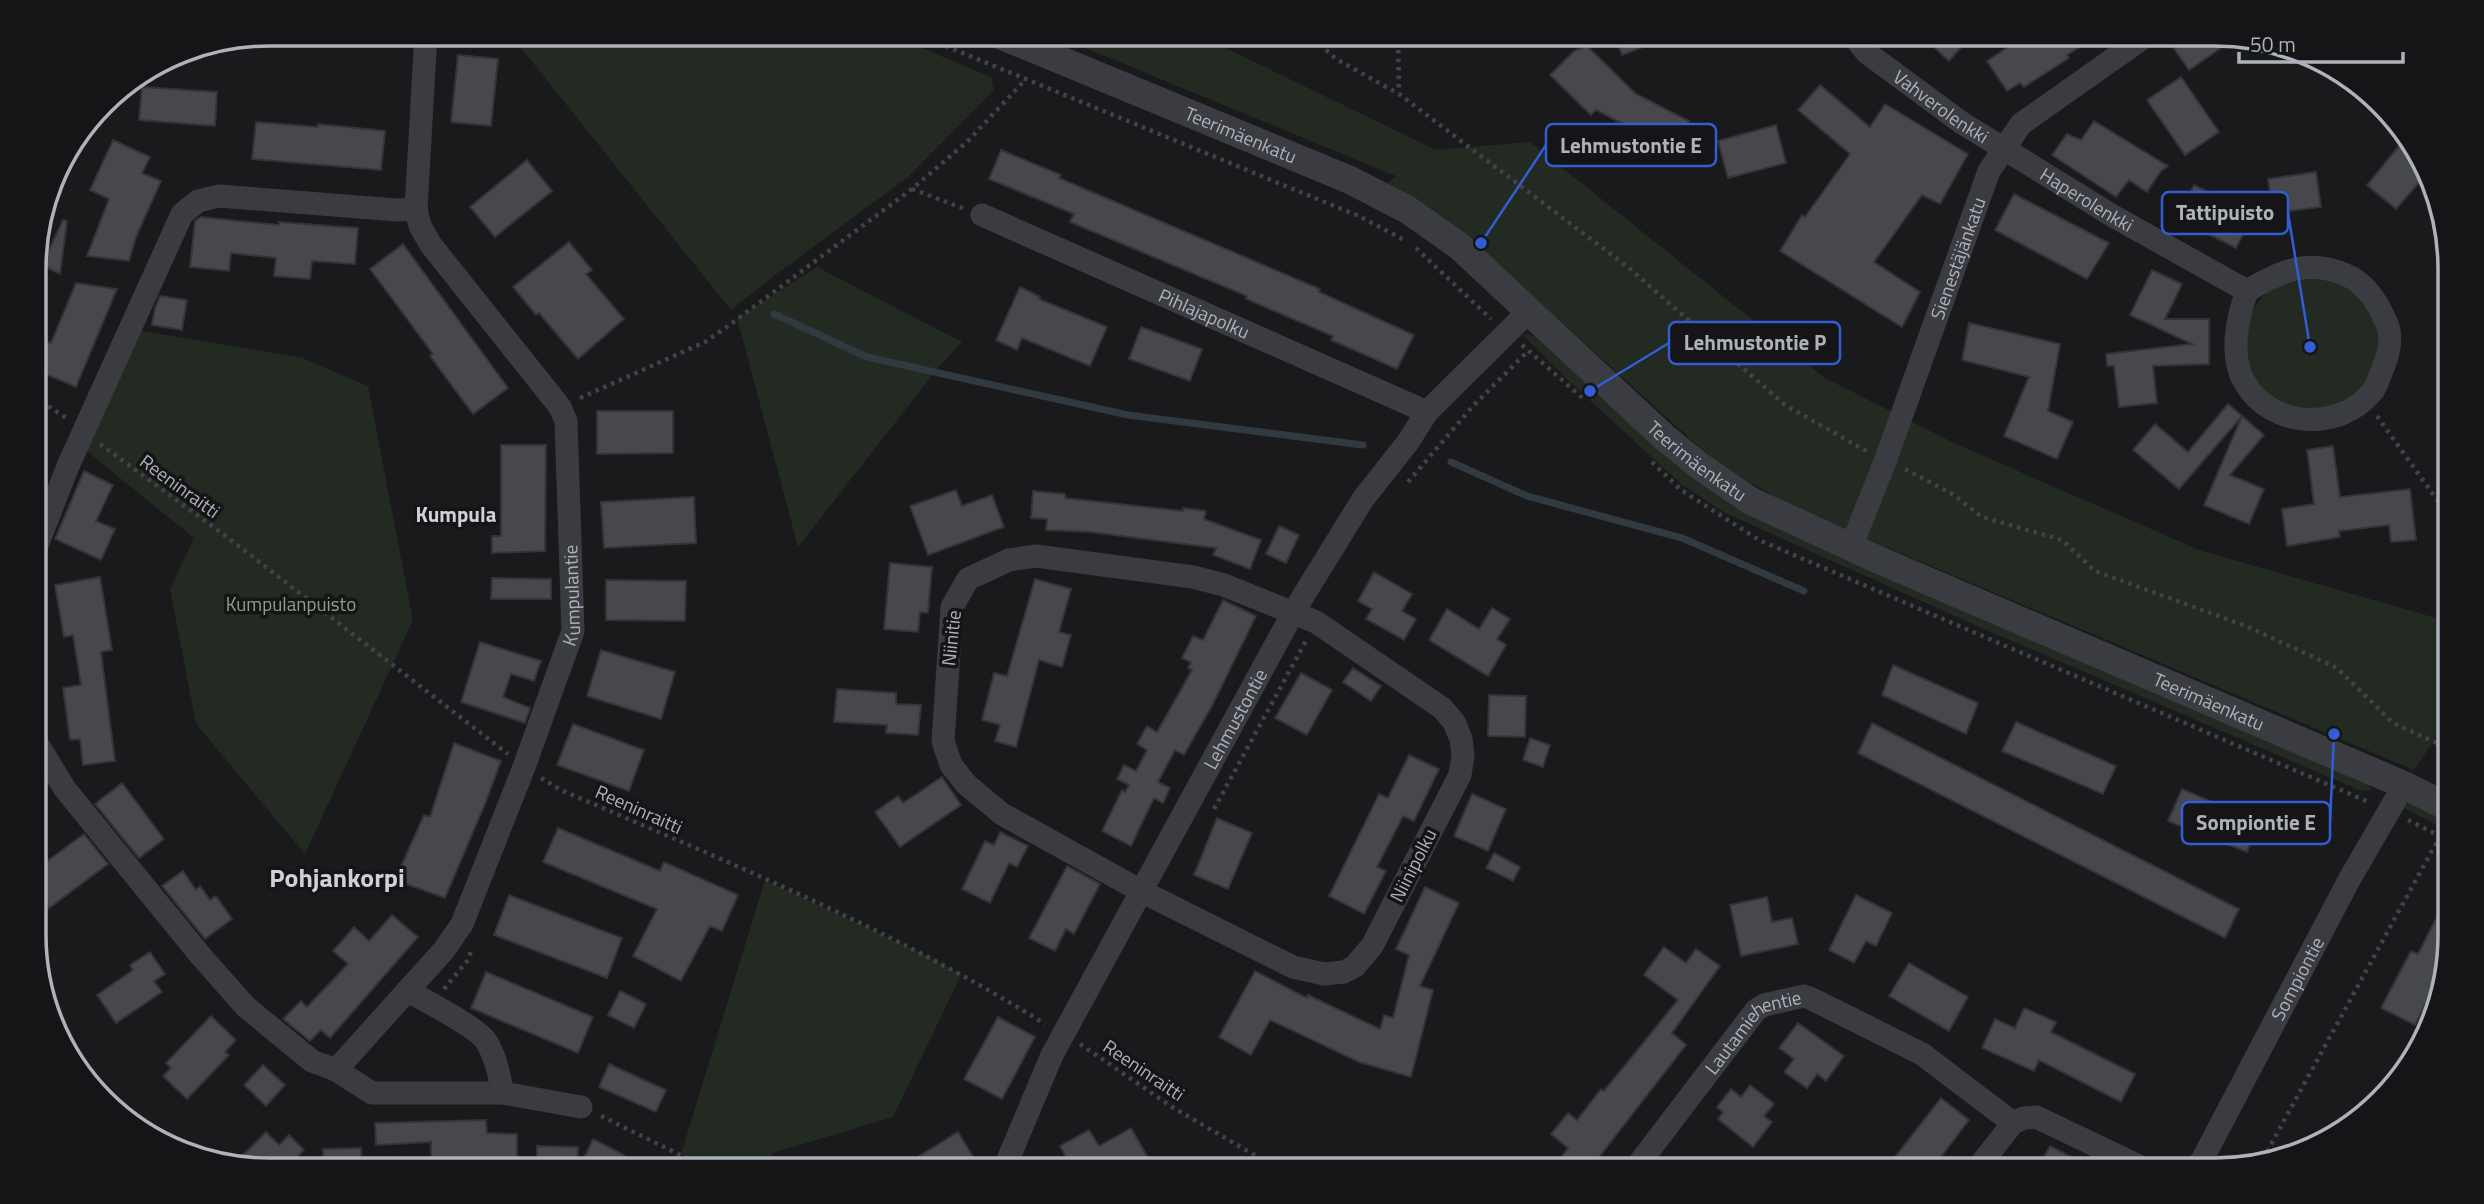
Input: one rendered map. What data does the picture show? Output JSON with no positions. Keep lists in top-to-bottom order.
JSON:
{
  "streets": {
    "street": [
      "Vahverolenkki",
      "Teerimäenkatu",
      "Haperolenkki",
      "Sienestäjänkatu",
      "Pihlajapolku",
      "Kumpulantie",
      "Niinitie",
      "Lehmustontie",
      "Niinipolku",
      "Sompiontie",
      "Lautamiehentie"
    ],
    "path": ["Reeninraitti"]
  },
  "crossings": [
    ["Vahverolenkki", "Haperolenkki"],
    ["Vahverolenkki", "Sienestäjänkatu"],
    ["Teerimäenkatu", "Sienestäjänkatu"],
    ["Teerimäenkatu", "Lehmustontie"],
    ["Teerimäenkatu", "Sompiontie"],
    ["Haperolenkki", "Sienestäjänkatu"],
    ["Pihlajapolku", "Lehmustontie"],
    ["Reeninraitti", "Kumpulantie"],
    ["Reeninraitti", "Lehmustontie"],
    ["Niinitie", "Lehmustontie"],
    ["Niinitie", "Niinipolku"],
    ["Lehmustontie", "Niinipolku"]
  ],
  "districts": ["Kumpula", "Pohjankorpi"],
  "parks": ["Kumpulanpuisto"],
  "places": [
    "Lehmustontie E",
    "Tattipuisto",
    "Lehmustontie P",
    "Sompiontie E"
  ],
  "scale_bar": "50 m"
}
